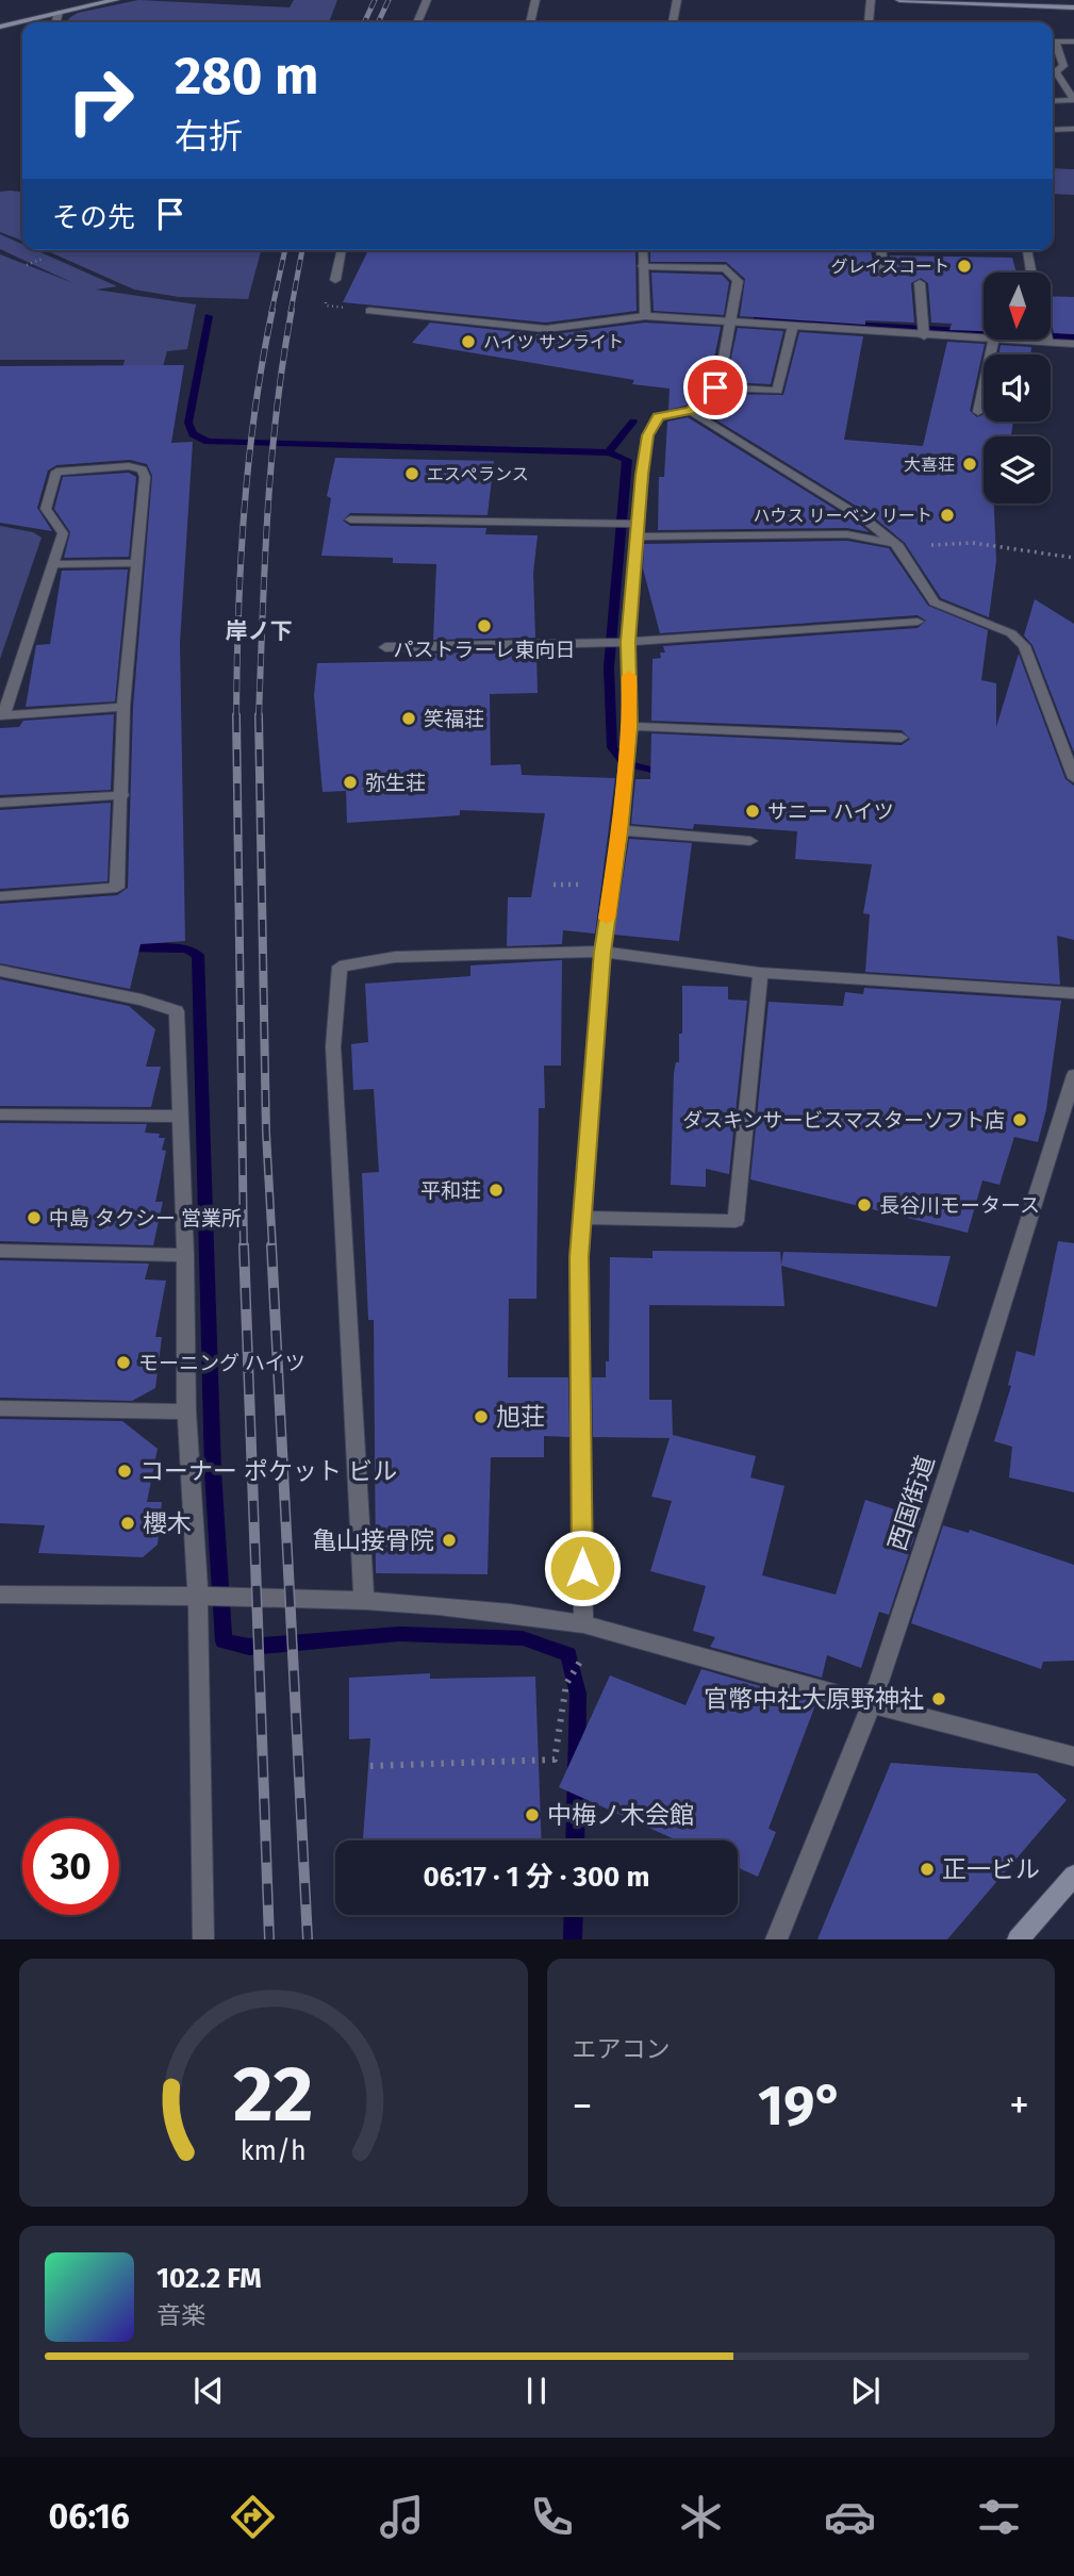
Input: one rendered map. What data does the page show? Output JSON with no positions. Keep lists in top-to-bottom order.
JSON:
{
  "streets": {
    "street": ["西国街道"]
  },
  "districts": ["岸ノ下"],
  "places": [
    "グレイスコート",
    "ハイツ サンライト",
    "大喜荘",
    "エスぺランス",
    "ハウス リーベン リート",
    "パストラーレ東向日",
    "笑福荘",
    "弥生荘",
    "サニー ハイツ",
    "ダスキンサービスマスターソフト店",
    "平和荘",
    "長谷川モータース",
    "中島 タクシー 営業所",
    "モーニング ハイツ",
    "旭荘",
    "コーナー ポケット ビル",
    "櫻木",
    "亀山接骨院",
    "官幣中社大原野神社",
    "中梅ノ木会館",
    "正一ビル"
  ],
  "north": "bottom",
  "page": {
    "turn": ["280 m", "右折"],
    "then": "その先",
    "limit": "30",
    "trip": "06:17 · 1 分 · 300 m",
    "tile": "エアコン",
    "heat": ["−", "19°", "+"],
    "song": ["102.2 FM", "音楽"],
    "tabs": "06:16",
    "gauge": ["22", "km/h"]
  }
}
